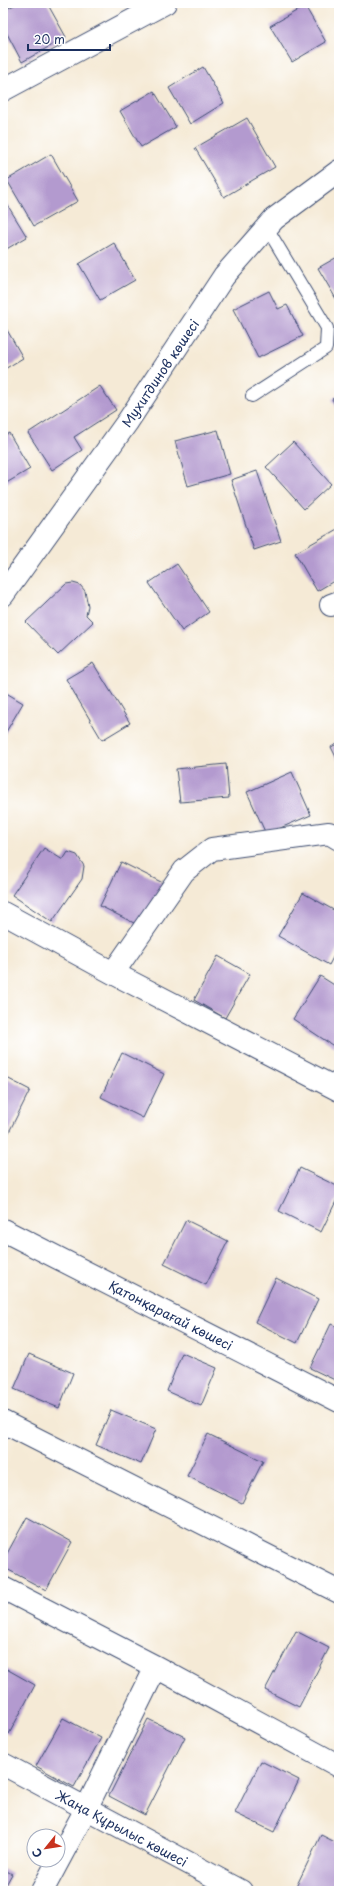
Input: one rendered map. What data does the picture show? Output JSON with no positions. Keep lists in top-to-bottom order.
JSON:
{
  "streets": {
    "street": ["Мухитдинов көшесі", "Қатонқарағай көшесі", "Жаңа Құрылыс көшесі"]
  },
  "scale_bar": "20 m",
  "north": "bottom left"
}
